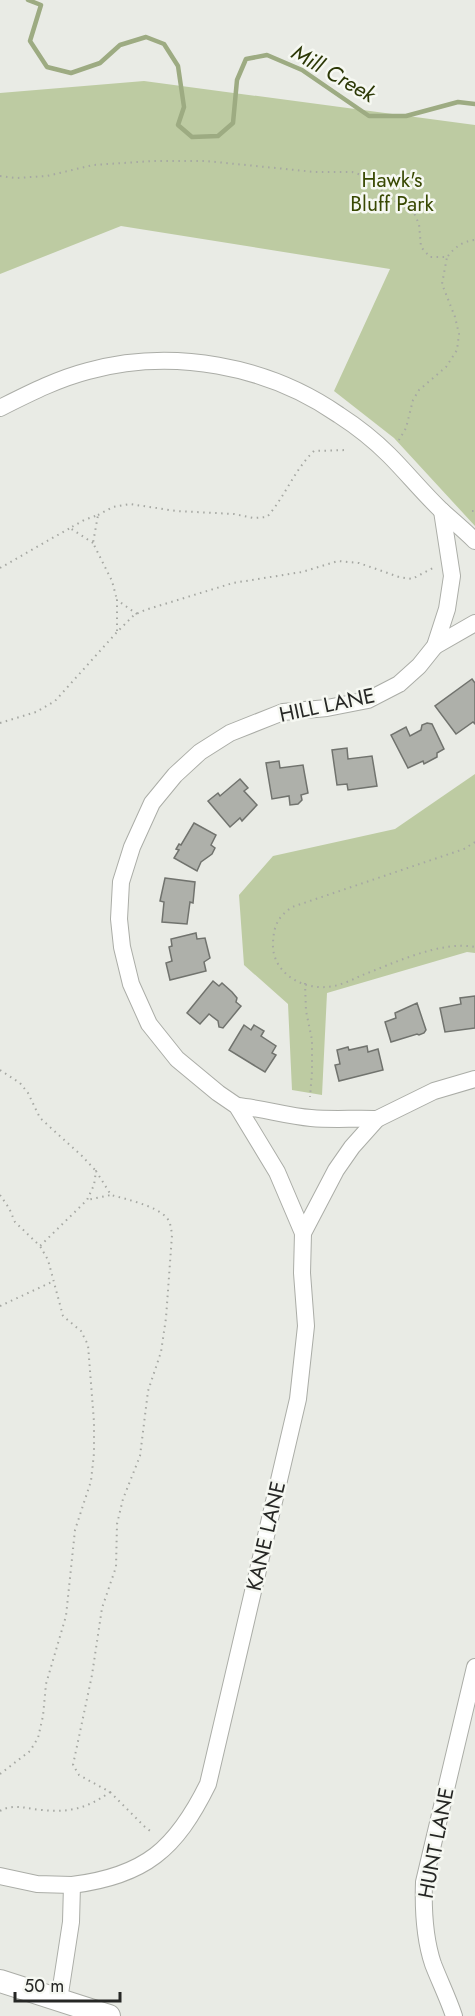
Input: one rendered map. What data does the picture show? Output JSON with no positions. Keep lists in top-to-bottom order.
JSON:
{
  "streets": {
    "street": ["HILL LANE", "KANE LANE", "HUNT LANE"]
  },
  "water": ["Mill Creek"],
  "parks": ["Hawk's Bluff Park"],
  "scale_bar": "50 m"
}
